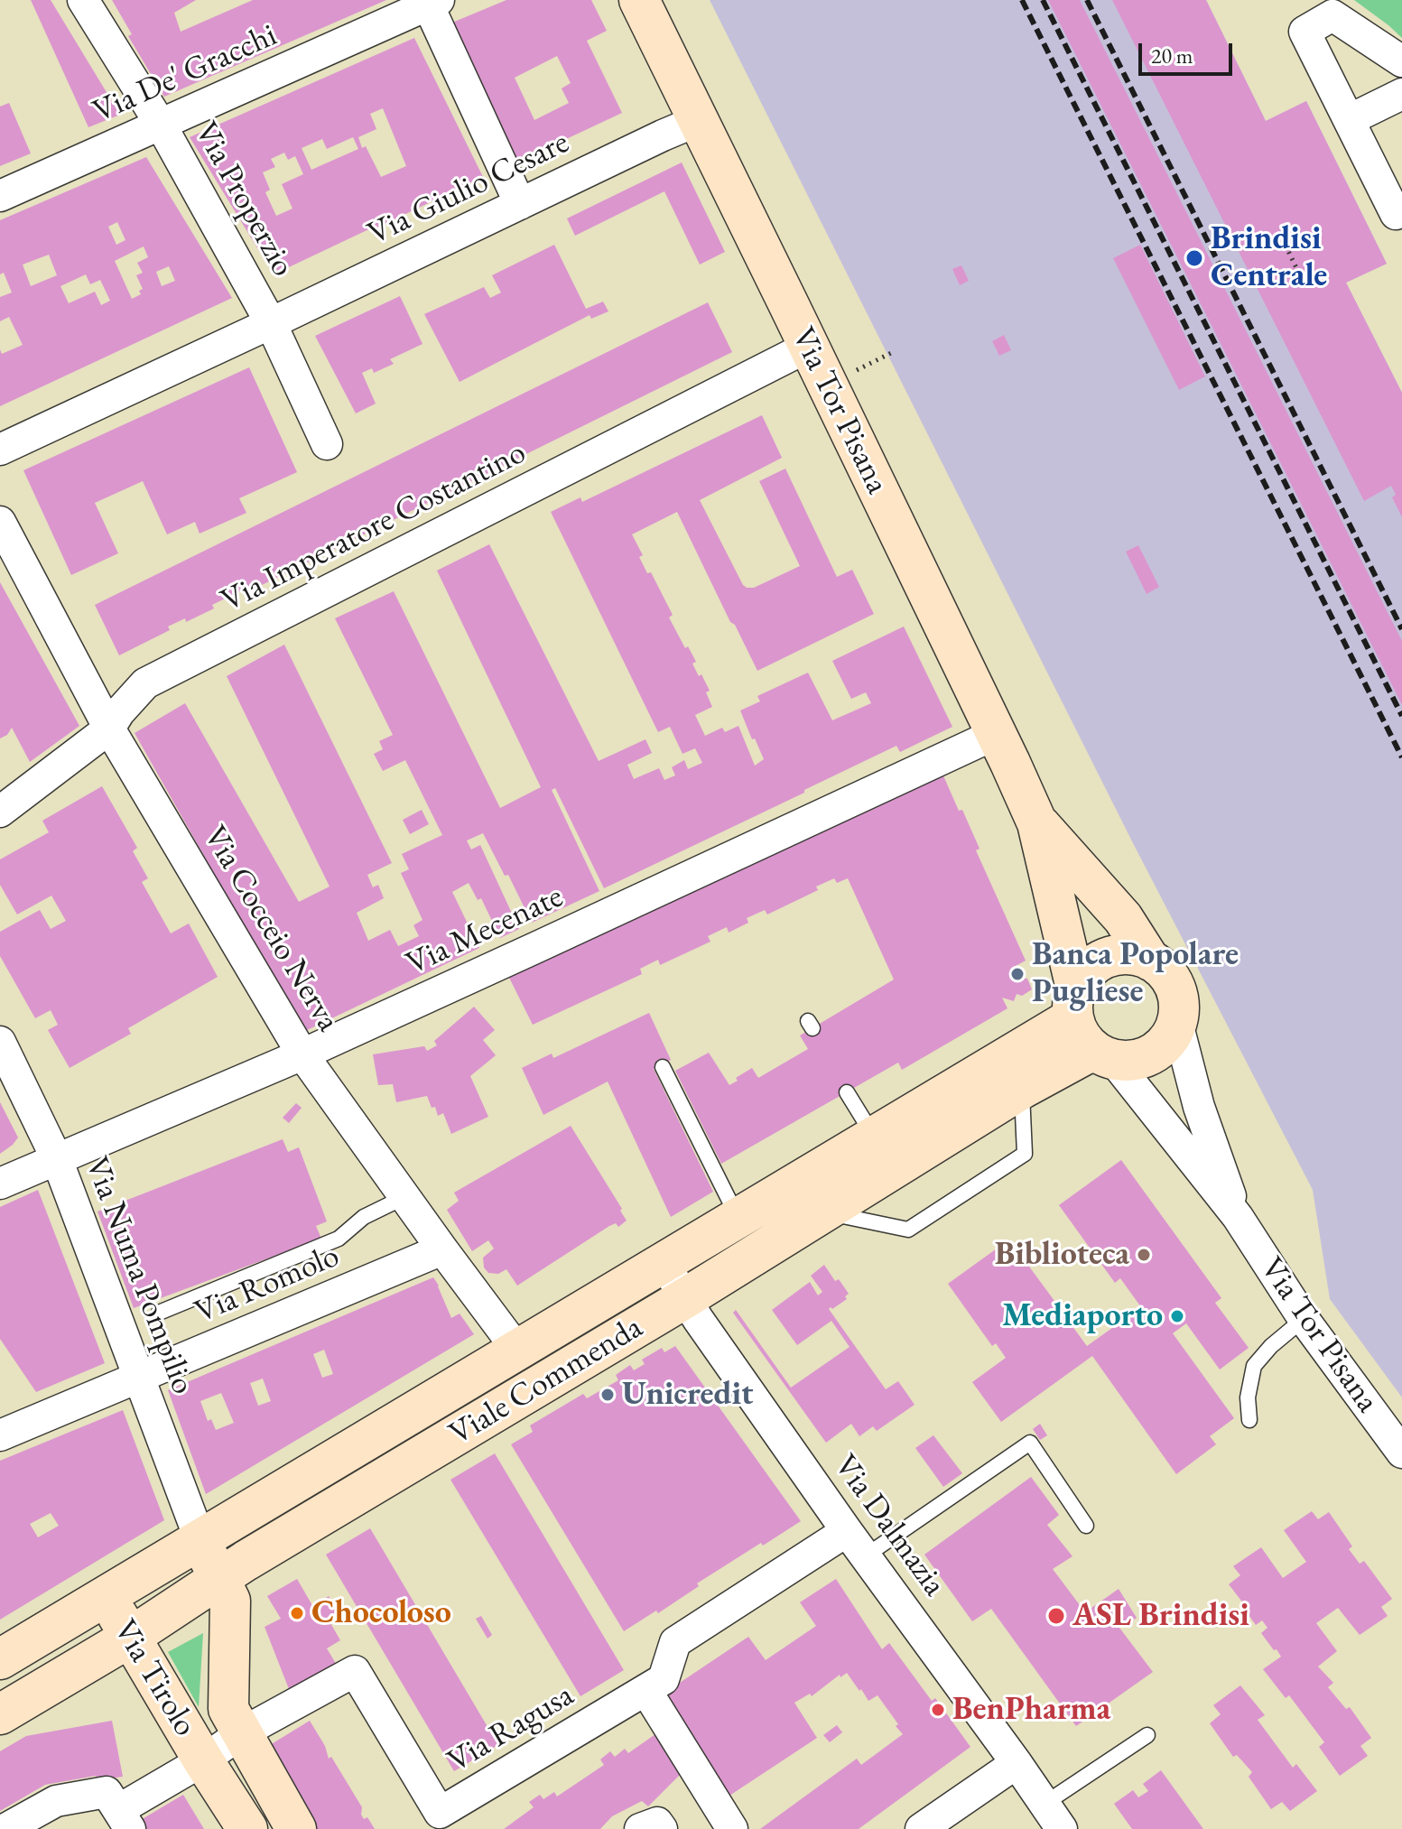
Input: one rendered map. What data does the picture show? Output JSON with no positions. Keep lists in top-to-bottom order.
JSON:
{
  "streets": {
    "street": [
      "Via De' Gracchi",
      "Via Giulio Cesare",
      "Via Properzio",
      "Via Tor Pisana",
      "Via Imperatore Costantino",
      "Via Cocceio Nerva",
      "Via Mecenate",
      "Via Numa Pompilio",
      "Via Romolo",
      "Viale Commenda",
      "Via Dalmazia",
      "Via Tirolo",
      "Via Ragusa"
    ]
  },
  "crossings": [
    ["Via De' Gracchi", "Via Properzio"],
    ["Via Giulio Cesare", "Via Properzio"],
    ["Via Giulio Cesare", "Via Tor Pisana"],
    ["Via Tor Pisana", "Via Imperatore Costantino"],
    ["Via Tor Pisana", "Via Mecenate"],
    ["Via Tor Pisana", "Viale Commenda"],
    ["Via Imperatore Costantino", "Via Cocceio Nerva"],
    ["Via Cocceio Nerva", "Via Mecenate"],
    ["Via Cocceio Nerva", "Via Romolo"],
    ["Via Cocceio Nerva", "Viale Commenda"],
    ["Via Mecenate", "Via Numa Pompilio"],
    ["Via Numa Pompilio", "Via Romolo"],
    ["Via Numa Pompilio", "Viale Commenda"],
    ["Via Numa Pompilio", "Via Tirolo"],
    ["Viale Commenda", "Via Dalmazia"],
    ["Viale Commenda", "Via Tirolo"],
    ["Via Dalmazia", "Via Ragusa"],
    ["Via Tirolo", "Via Ragusa"]
  ],
  "places": [
    "Brindisi Centrale",
    "Banca Popolare Pugliese",
    "Biblioteca",
    "Mediaporto",
    "Unicredit",
    "Chocoloso",
    "ASL Brindisi",
    "BenPharma"
  ],
  "scale_bar": "20 m"
}
